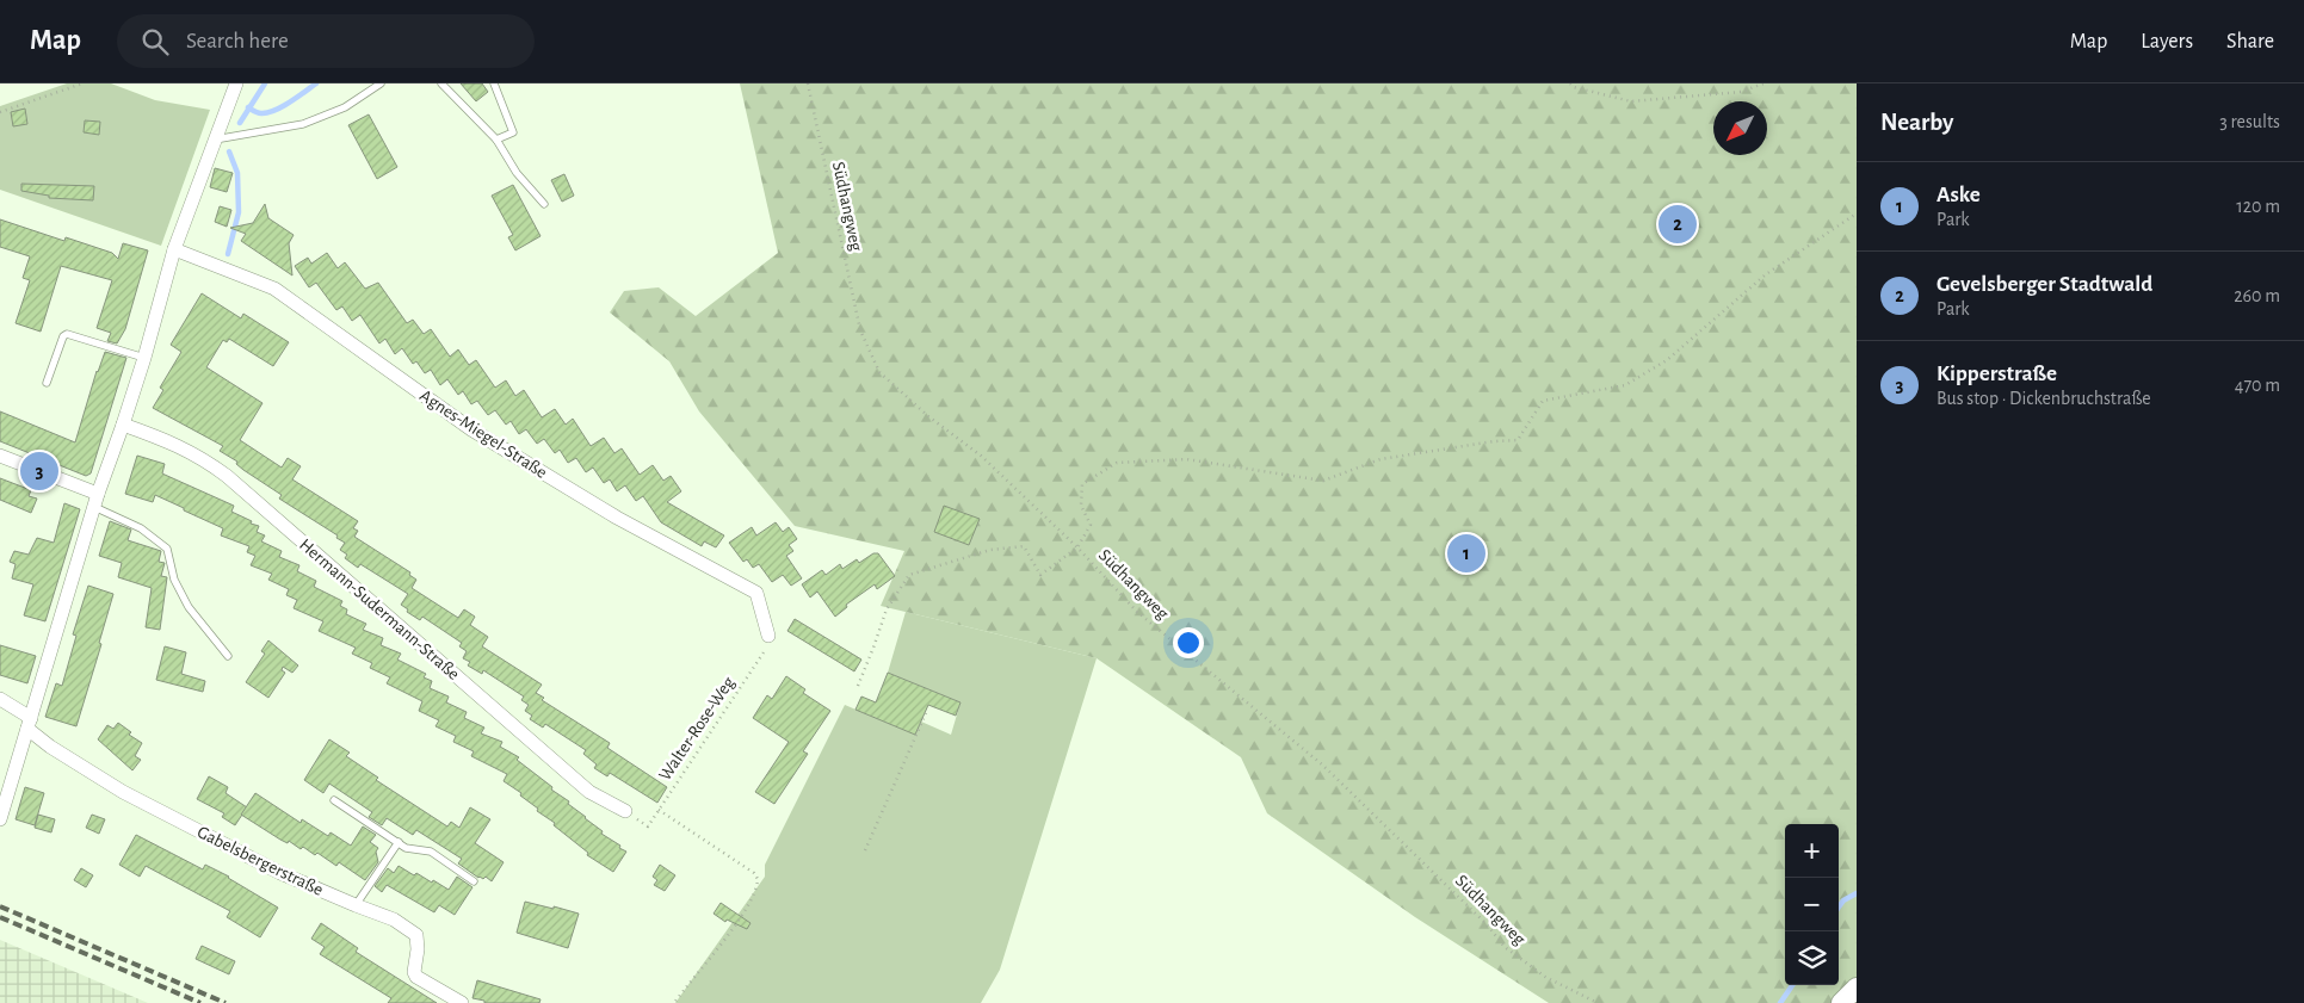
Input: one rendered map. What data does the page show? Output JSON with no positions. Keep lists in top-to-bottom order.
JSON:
{
  "streets": {
    "street": ["Agnes-Miegel-Straße", "Hermann-Sudermann-Straße", "Gabelsbergerstraße"],
    "path": ["Südhangweg", "Walter-Rose-Weg"]
  },
  "crossings": [
    ["Agnes-Miegel-Straße", "Walter-Rose-Weg"]
  ],
  "north": "bottom left",
  "page": {
    "header": "Map",
    "search": "Search here",
    "nav": ["Map", "Layers", "Share"],
    "heading": ["Nearby", "3 results"],
    "list": [
      {
        "mark": "1",
        "name": "Aske",
        "note": "Park",
        "value": "120 m"
      },
      {
        "mark": "2",
        "name": "Gevelsberger Stadtwald",
        "note": "Park",
        "value": "260 m"
      },
      {
        "mark": "3",
        "name": "Kipperstraße",
        "note": "Bus stop · Dickenbruchstraße",
        "value": "470 m"
      }
    ],
    "pins": ["2", "3", "1"],
    "map_buttons": ["+", "−"]
  }
}
